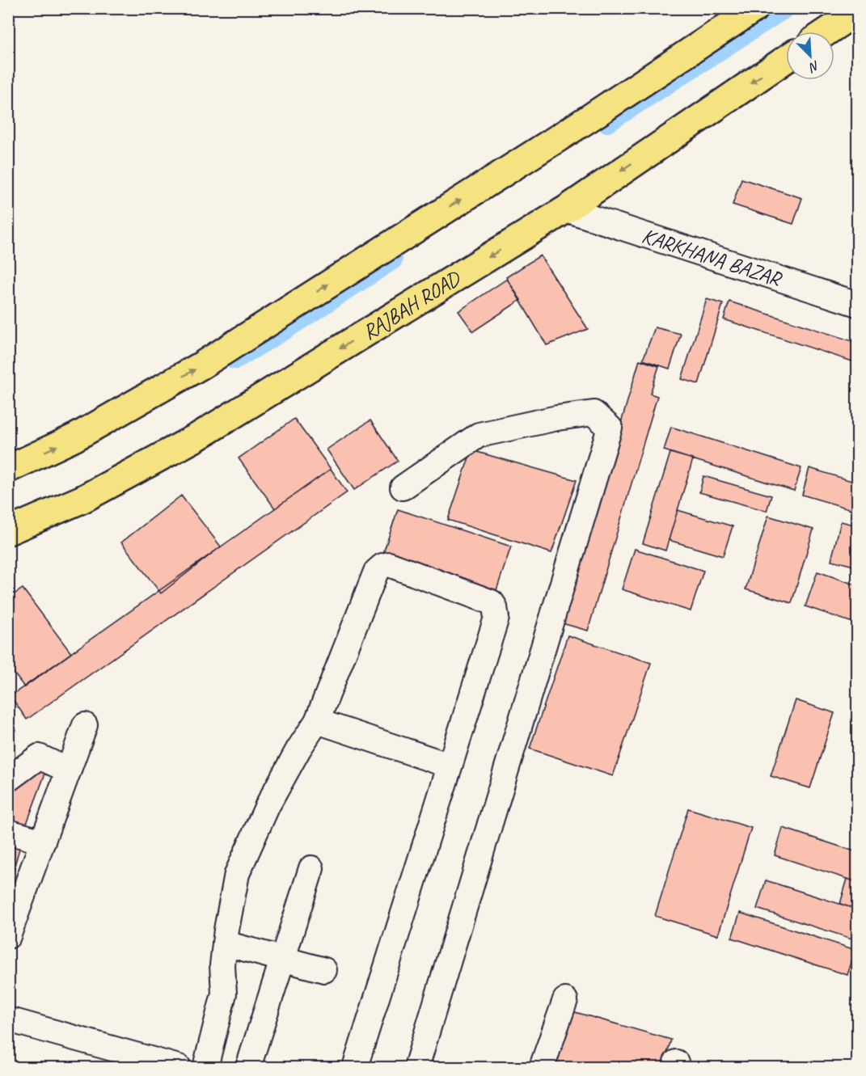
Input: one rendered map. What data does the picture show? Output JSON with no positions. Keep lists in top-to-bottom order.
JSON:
{
  "streets": {
    "main road": ["RAJBAH ROAD"],
    "street": ["KARKHANA BAZAR"]
  },
  "crossings": [
    ["KARKHANA BAZAR", "RAJBAH ROAD"]
  ],
  "north": "bottom right"
}
